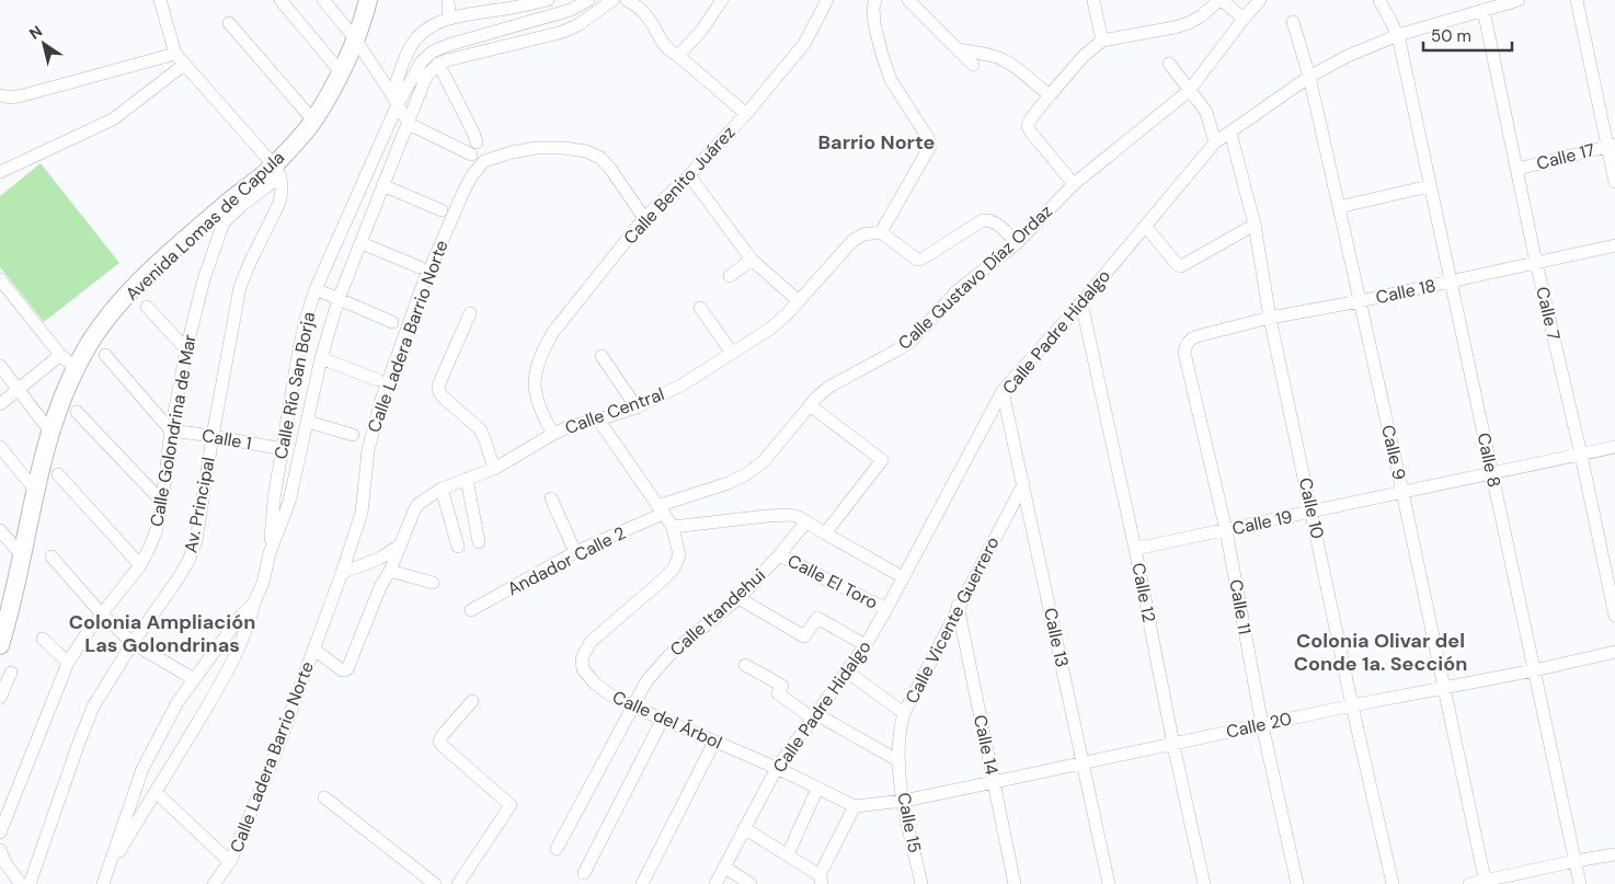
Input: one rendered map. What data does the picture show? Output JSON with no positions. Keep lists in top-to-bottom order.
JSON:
{
  "streets": {
    "street": [
      "Calle 17",
      "Calle Benito Juárez",
      "Avenida Lomas de Capula",
      "Calle Gustavo Díaz Ordaz",
      "Calle 18",
      "Calle 7",
      "Calle Padre Hidalgo",
      "Calle Ladera Barrio Norte",
      "Calle Río San Borja",
      "Calle Central",
      "Calle Golondrina de Mar",
      "Calle 1",
      "Calle 9",
      "Calle 8",
      "Av. Principal",
      "Calle 10",
      "Calle 19",
      "Andador Calle 2",
      "Calle El Toro",
      "Calle 12",
      "Calle 11",
      "Calle Itandehui",
      "Calle Vicente Guerrero",
      "Calle 13",
      "Calle del Árbol",
      "Calle 20",
      "Calle 14",
      "Calle 15"
    ]
  },
  "crossings": [
    ["Calle 17", "Calle 7"],
    ["Calle Benito Juárez", "Calle Ladera Barrio Norte"],
    ["Calle Benito Juárez", "Calle Central"],
    ["Avenida Lomas de Capula", "Calle Golondrina de Mar"],
    ["Avenida Lomas de Capula", "Av. Principal"],
    ["Calle Gustavo Díaz Ordaz", "Andador Calle 2"],
    ["Calle Gustavo Díaz Ordaz", "Calle del Árbol"],
    ["Calle 18", "Calle 7"],
    ["Calle 18", "Calle 9"],
    ["Calle 18", "Calle 8"],
    ["Calle 18", "Calle 10"],
    ["Calle 18", "Calle 11"],
    ["Calle 7", "Calle Padre Hidalgo"],
    ["Calle 7", "Calle 19"],
    ["Calle Padre Hidalgo", "Calle 9"],
    ["Calle Padre Hidalgo", "Calle 8"],
    ["Calle Padre Hidalgo", "Calle 10"],
    ["Calle Padre Hidalgo", "Calle El Toro"],
    ["Calle Padre Hidalgo", "Calle 12"],
    ["Calle Padre Hidalgo", "Calle 13"],
    ["Calle Padre Hidalgo", "Calle del Árbol"],
    ["Calle Ladera Barrio Norte", "Calle Central"],
    ["Calle Río San Borja", "Calle 1"],
    ["Calle Central", "Calle del Árbol"],
    ["Calle Golondrina de Mar", "Calle 1"],
    ["Calle Golondrina de Mar", "Av. Principal"],
    ["Calle 1", "Av. Principal"],
    ["Calle 9", "Calle 19"],
    ["Calle 9", "Calle 20"],
    ["Calle 8", "Calle 19"],
    ["Calle 8", "Calle 20"],
    ["Calle 10", "Calle 19"],
    ["Calle 10", "Calle 20"],
    ["Calle 19", "Calle 12"],
    ["Calle 19", "Calle 11"],
    ["Andador Calle 2", "Calle del Árbol"],
    ["Calle El Toro", "Calle Itandehui"],
    ["Calle 12", "Calle 20"],
    ["Calle 11", "Calle 20"],
    ["Calle Itandehui", "Calle del Árbol"],
    ["Calle Vicente Guerrero", "Calle 13"],
    ["Calle Vicente Guerrero", "Calle 14"],
    ["Calle Vicente Guerrero", "Calle 15"],
    ["Calle 13", "Calle 20"],
    ["Calle del Árbol", "Calle 20"],
    ["Calle 20", "Calle 14"],
    ["Calle 20", "Calle 15"]
  ],
  "districts": ["Barrio Norte", "Colonia Ampliación Las Golondrinas", "Colonia Olivar del Conde 1a. Sección"],
  "scale_bar": "50 m",
  "north": "top left"
}
